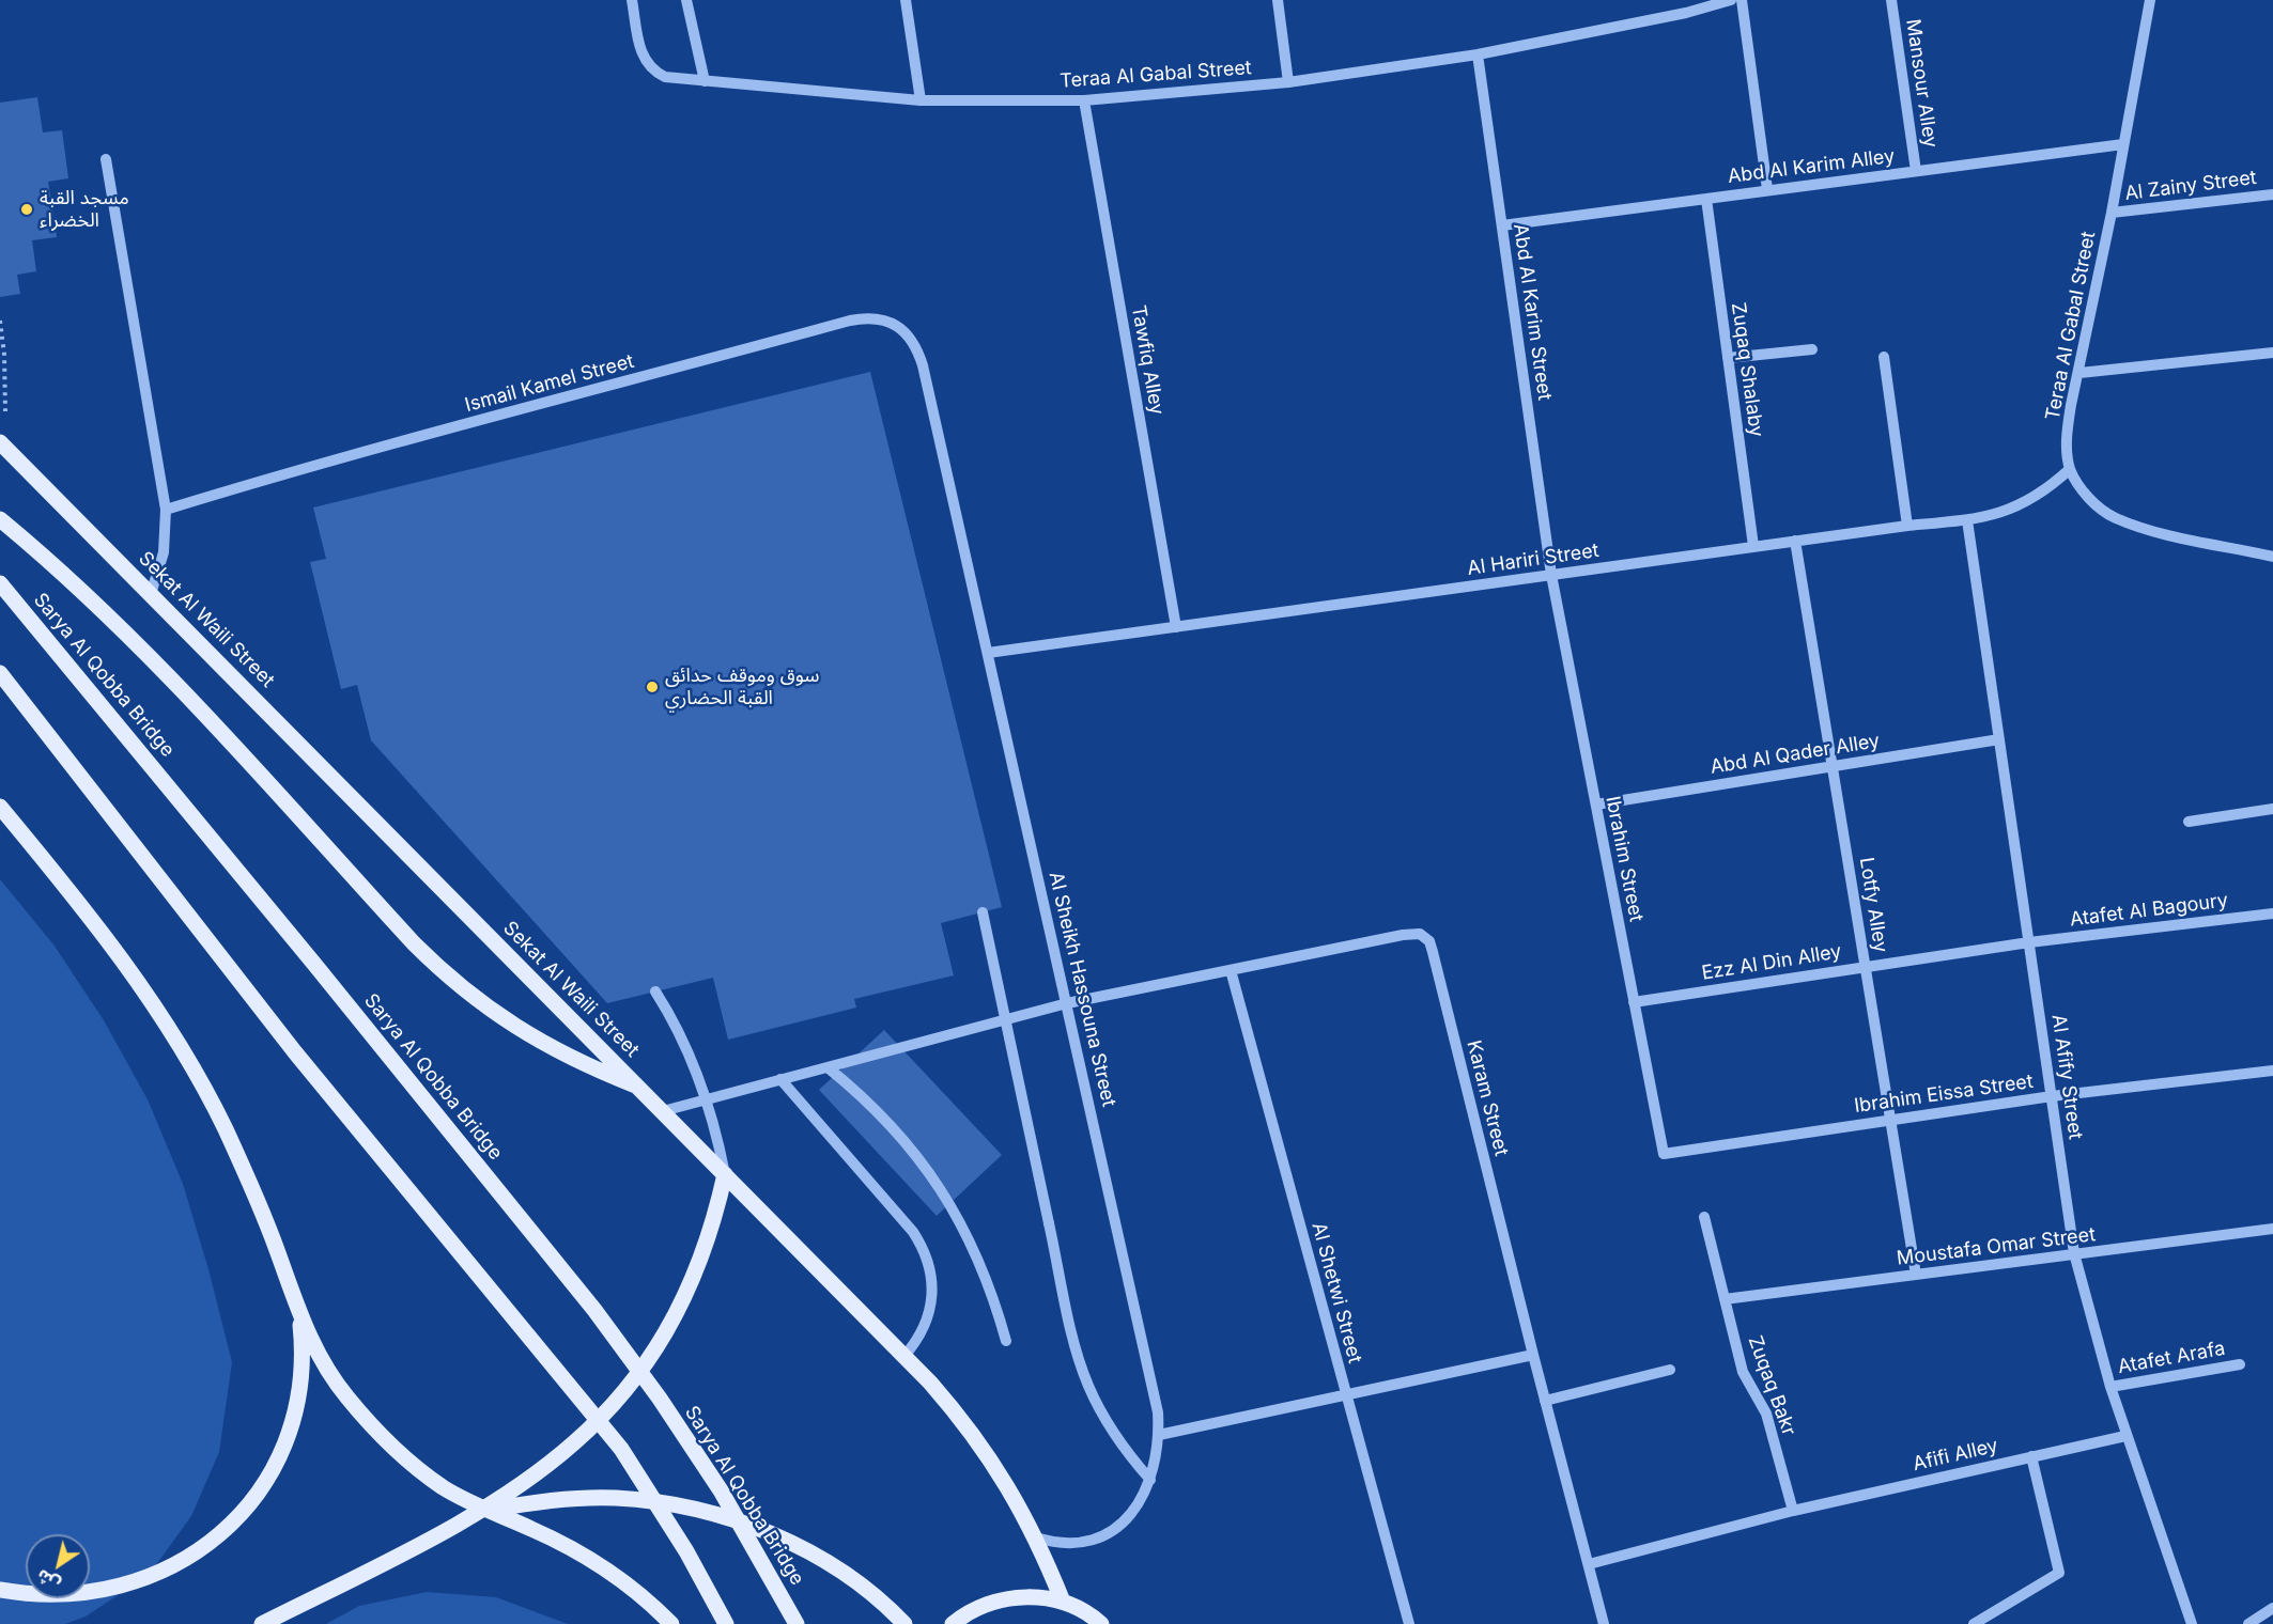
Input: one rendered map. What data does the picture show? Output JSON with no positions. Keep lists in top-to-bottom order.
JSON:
{
  "streets": {
    "main road": ["Sekat Al Waili Street", "Sarya Al Qobba Bridge"],
    "street": [
      "Teraa Al Gabal Street",
      "Mansour Alley",
      "Abd Al Karim Alley",
      "Al Zainy Street",
      "Abd Al Karim Street",
      "Tawfiq Alley",
      "Zuqaq Shalaby",
      "Ismail Kamel Street",
      "Al Hariri Street",
      "Abd Al Qader Alley",
      "Ibrahim Street",
      "Lotfy Alley",
      "Atafet Al Bagoury",
      "Ezz Al Din Alley",
      "Al Sheikh Hassouna Street",
      "Al Afify Street",
      "Ibrahim Eissa Street",
      "Karam Street",
      "Moustafa Omar Street",
      "Al Shetwi Street",
      "Atafet Arafa",
      "Zuqaq Bakr",
      "Afifi Alley"
    ]
  },
  "crossings": [
    ["Teraa Al Gabal Street", "Abd Al Karim Alley"],
    ["Teraa Al Gabal Street", "Al Zainy Street"],
    ["Teraa Al Gabal Street", "Abd Al Karim Street"],
    ["Teraa Al Gabal Street", "Tawfiq Alley"],
    ["Teraa Al Gabal Street", "Al Hariri Street"],
    ["Mansour Alley", "Abd Al Karim Alley"],
    ["Abd Al Karim Alley", "Abd Al Karim Street"],
    ["Abd Al Karim Alley", "Zuqaq Shalaby"],
    ["Abd Al Karim Street", "Al Hariri Street"],
    ["Abd Al Karim Street", "Ibrahim Street"],
    ["Tawfiq Alley", "Al Hariri Street"],
    ["Zuqaq Shalaby", "Al Hariri Street"],
    ["Ismail Kamel Street", "Al Sheikh Hassouna Street"],
    ["Al Hariri Street", "Ibrahim Street"],
    ["Al Hariri Street", "Lotfy Alley"],
    ["Al Hariri Street", "Al Sheikh Hassouna Street"],
    ["Al Hariri Street", "Al Afify Street"],
    ["Sekat Al Waili Street", "Al Sheikh Hassouna Street"],
    ["Sekat Al Waili Street", "Karam Street"],
    ["Abd Al Qader Alley", "Ibrahim Street"],
    ["Abd Al Qader Alley", "Lotfy Alley"],
    ["Abd Al Qader Alley", "Al Afify Street"],
    ["Ibrahim Street", "Ezz Al Din Alley"],
    ["Ibrahim Street", "Ibrahim Eissa Street"],
    ["Lotfy Alley", "Ezz Al Din Alley"],
    ["Lotfy Alley", "Ibrahim Eissa Street"],
    ["Lotfy Alley", "Moustafa Omar Street"],
    ["Atafet Al Bagoury", "Ezz Al Din Alley"],
    ["Atafet Al Bagoury", "Al Afify Street"],
    ["Ezz Al Din Alley", "Al Afify Street"],
    ["Al Sheikh Hassouna Street", "Karam Street"],
    ["Al Afify Street", "Ibrahim Eissa Street"],
    ["Al Afify Street", "Moustafa Omar Street"],
    ["Al Afify Street", "Atafet Arafa"],
    ["Al Afify Street", "Afifi Alley"],
    ["Karam Street", "Al Shetwi Street"],
    ["Moustafa Omar Street", "Zuqaq Bakr"],
    ["Zuqaq Bakr", "Afifi Alley"]
  ],
  "places": ["مسجد القبة الخضراء", "سوق وموقف حدائق القبة الحضاري"],
  "north": "bottom left"
}
